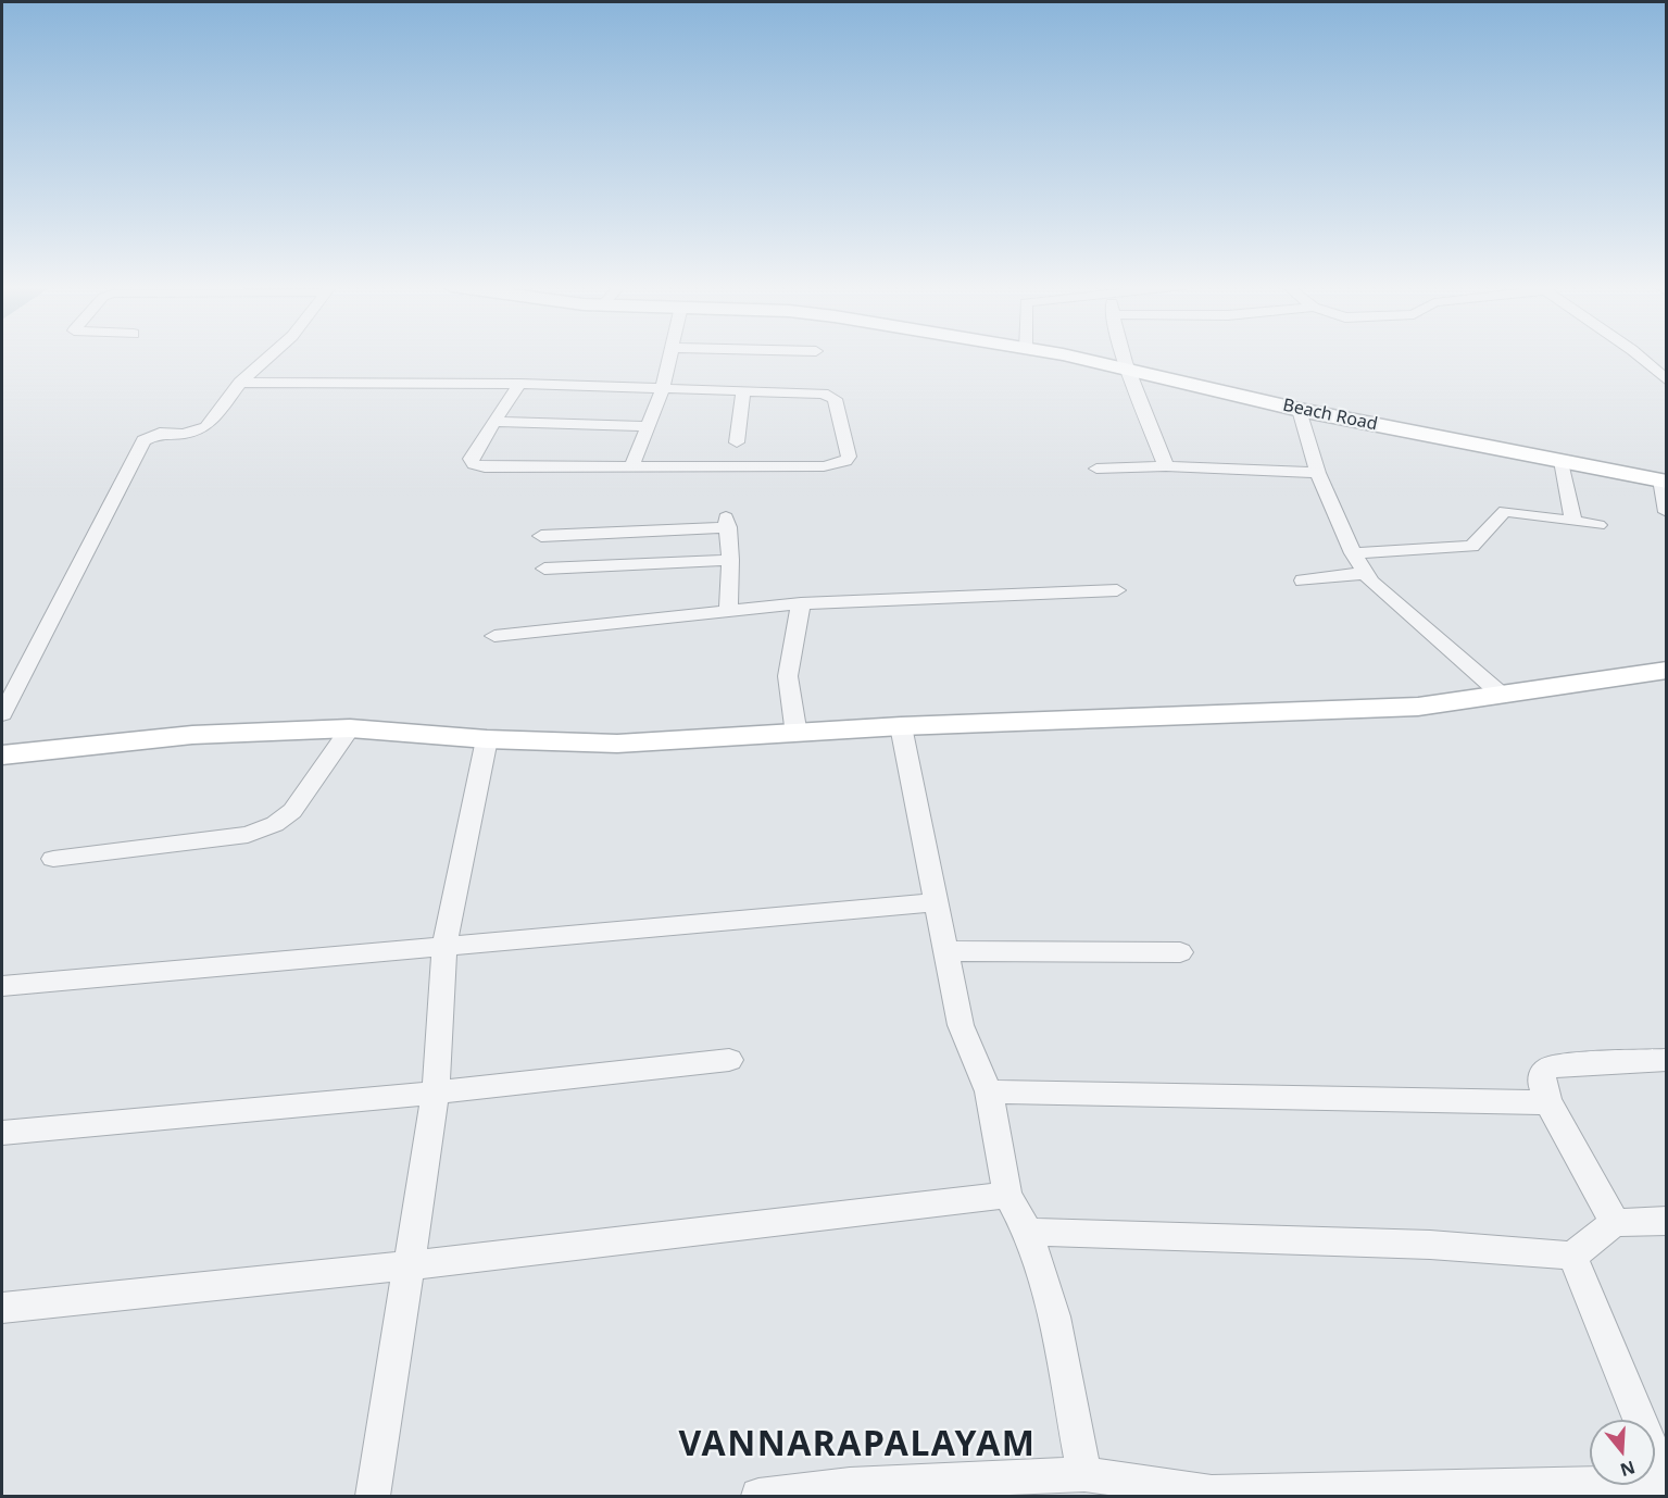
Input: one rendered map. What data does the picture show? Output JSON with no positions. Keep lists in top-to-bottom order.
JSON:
{
  "streets": {
    "main road": ["Beach Road"]
  },
  "districts": ["VANNARAPALAYAM"],
  "north": "bottom"
}
